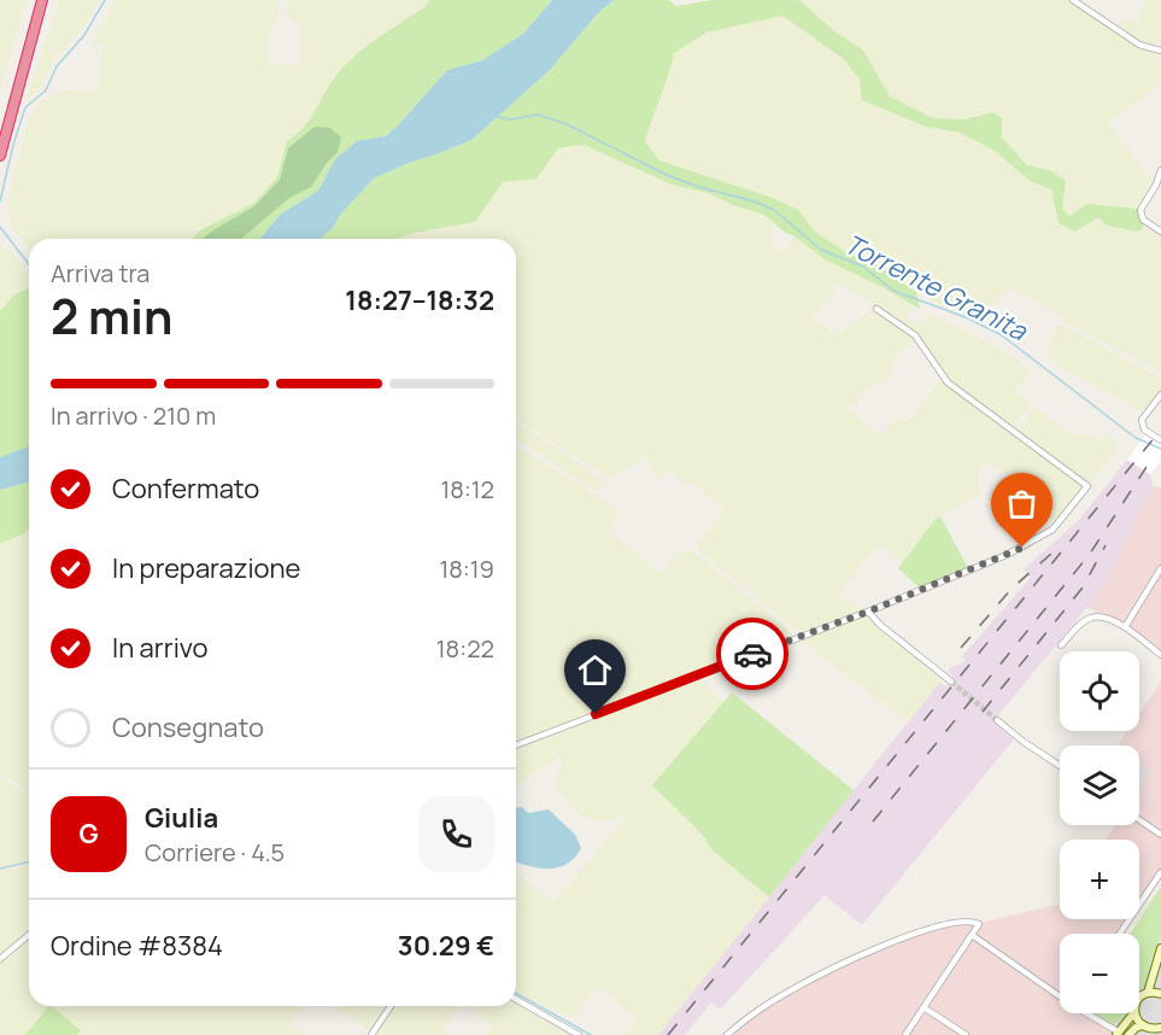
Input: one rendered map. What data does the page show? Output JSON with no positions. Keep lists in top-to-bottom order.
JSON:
{
  "water": ["Torrente Granita"],
  "page": {
    "heading": ["2 min", "Arriva tra", "18:27–18:32"],
    "panel": [
      "Giulia",
      "Corriere · 4.5",
      "Ordine #8384",
      "30.29 €"
    ],
    "bar": "In arrivo · 210 m",
    "list": [
      ["Confermato", "18:12"],
      ["In preparazione", "18:19"],
      ["In arrivo", "18:22"],
      "Consegnato"
    ],
    "map_buttons": ["+", "−"],
    "round": "G"
  }
}
